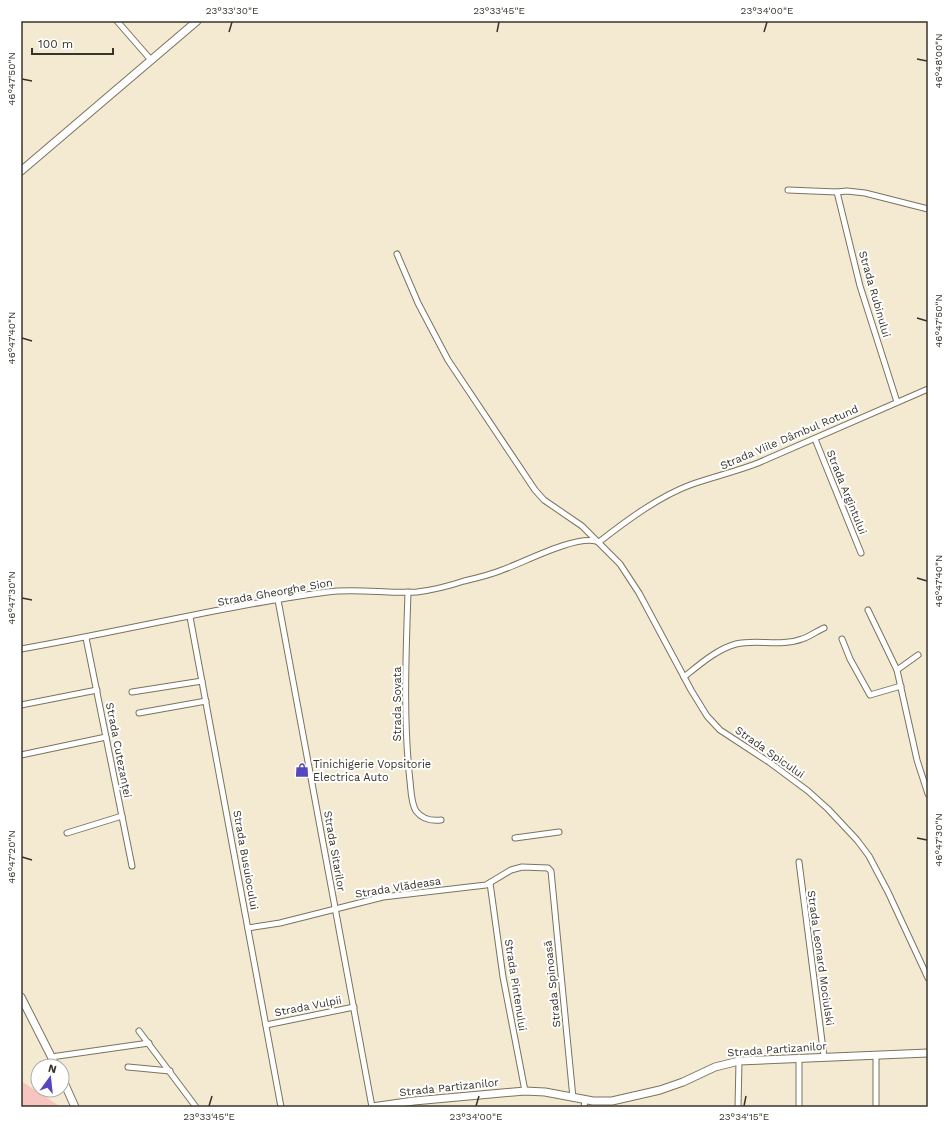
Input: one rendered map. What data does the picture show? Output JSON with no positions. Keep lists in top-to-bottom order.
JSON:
{
  "streets": {
    "street": [
      "Strada Rubinului",
      "Strada Viile Dâmbul Rotund",
      "Strada Argintului",
      "Strada Gheorghe Sion",
      "Strada Sovata",
      "Strada Cutezanței",
      "Strada Spicului",
      "Strada Sitarilor",
      "Strada Busuiocului",
      "Strada Vlădeasa",
      "Strada Leonard Mociulski",
      "Strada Spinoasă",
      "Strada Pintenului",
      "Strada Vulpii",
      "Strada Partizanilor"
    ]
  },
  "crossings": [
    ["Strada Rubinului", "Strada Viile Dâmbul Rotund"],
    ["Strada Viile Dâmbul Rotund", "Strada Argintului"],
    ["Strada Viile Dâmbul Rotund", "Strada Gheorghe Sion"],
    ["Strada Viile Dâmbul Rotund", "Strada Spicului"],
    ["Strada Gheorghe Sion", "Strada Sovata"],
    ["Strada Gheorghe Sion", "Strada Cutezanței"],
    ["Strada Gheorghe Sion", "Strada Spicului"],
    ["Strada Gheorghe Sion", "Strada Sitarilor"],
    ["Strada Gheorghe Sion", "Strada Busuiocului"],
    ["Strada Sitarilor", "Strada Vlădeasa"],
    ["Strada Sitarilor", "Strada Vulpii"],
    ["Strada Sitarilor", "Strada Partizanilor"],
    ["Strada Busuiocului", "Strada Vlădeasa"],
    ["Strada Busuiocului", "Strada Vulpii"],
    ["Strada Vlădeasa", "Strada Spinoasă"],
    ["Strada Vlădeasa", "Strada Pintenului"],
    ["Strada Leonard Mociulski", "Strada Partizanilor"],
    ["Strada Spinoasă", "Strada Partizanilor"],
    ["Strada Pintenului", "Strada Partizanilor"]
  ],
  "places": {
    "shop": ["Tinichigerie Vopsitorie Electrica Auto"]
  },
  "scale_bar": "100 m",
  "north": "top",
  "coordinates": [
    "23°33'30\"E",
    "23°33'45\"E",
    "23°34'00\"E",
    "46°48'00\"N",
    "46°47'50\"N",
    "46°47'40\"N",
    "46°47'30\"N",
    "46°47'20\"N",
    "23°34'15\"E"
  ]
}
